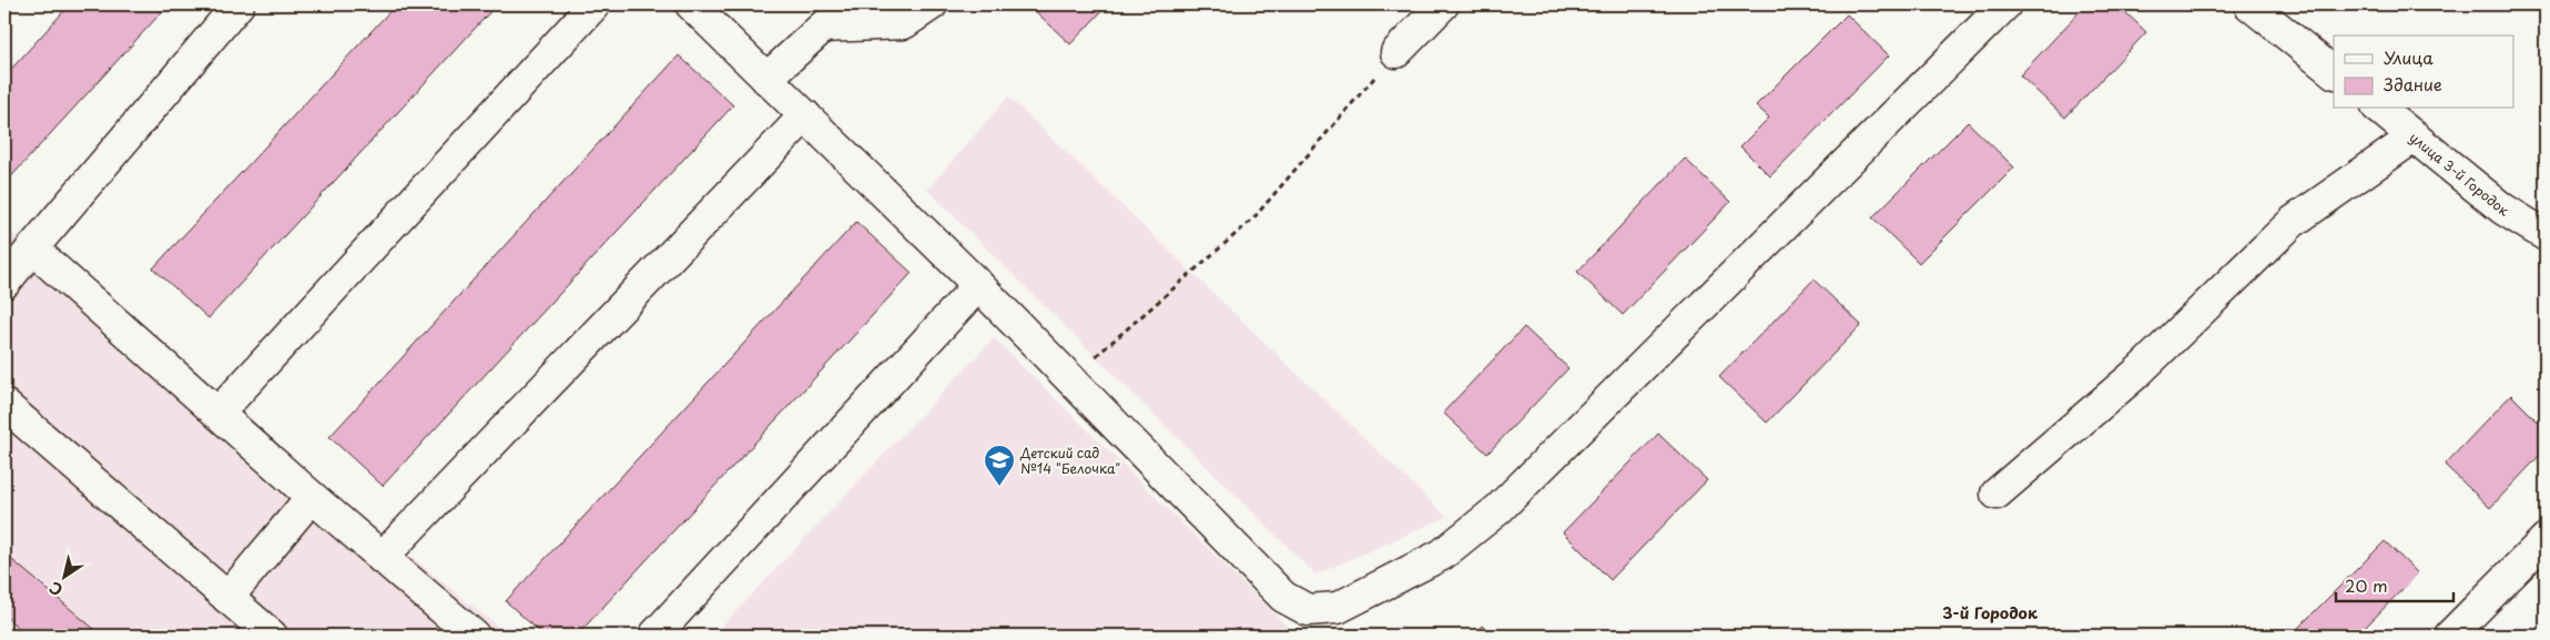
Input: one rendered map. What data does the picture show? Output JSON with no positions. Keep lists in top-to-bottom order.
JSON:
{
  "streets": {
    "street": ["улица 3-й Городок"]
  },
  "districts": ["3-й Городок"],
  "places": {
    "school or university": ["Детский сад №14 \"Белочка\""]
  },
  "legend": ["Улица", "Здание"],
  "scale_bar": "20 m",
  "north": "bottom left"
}
